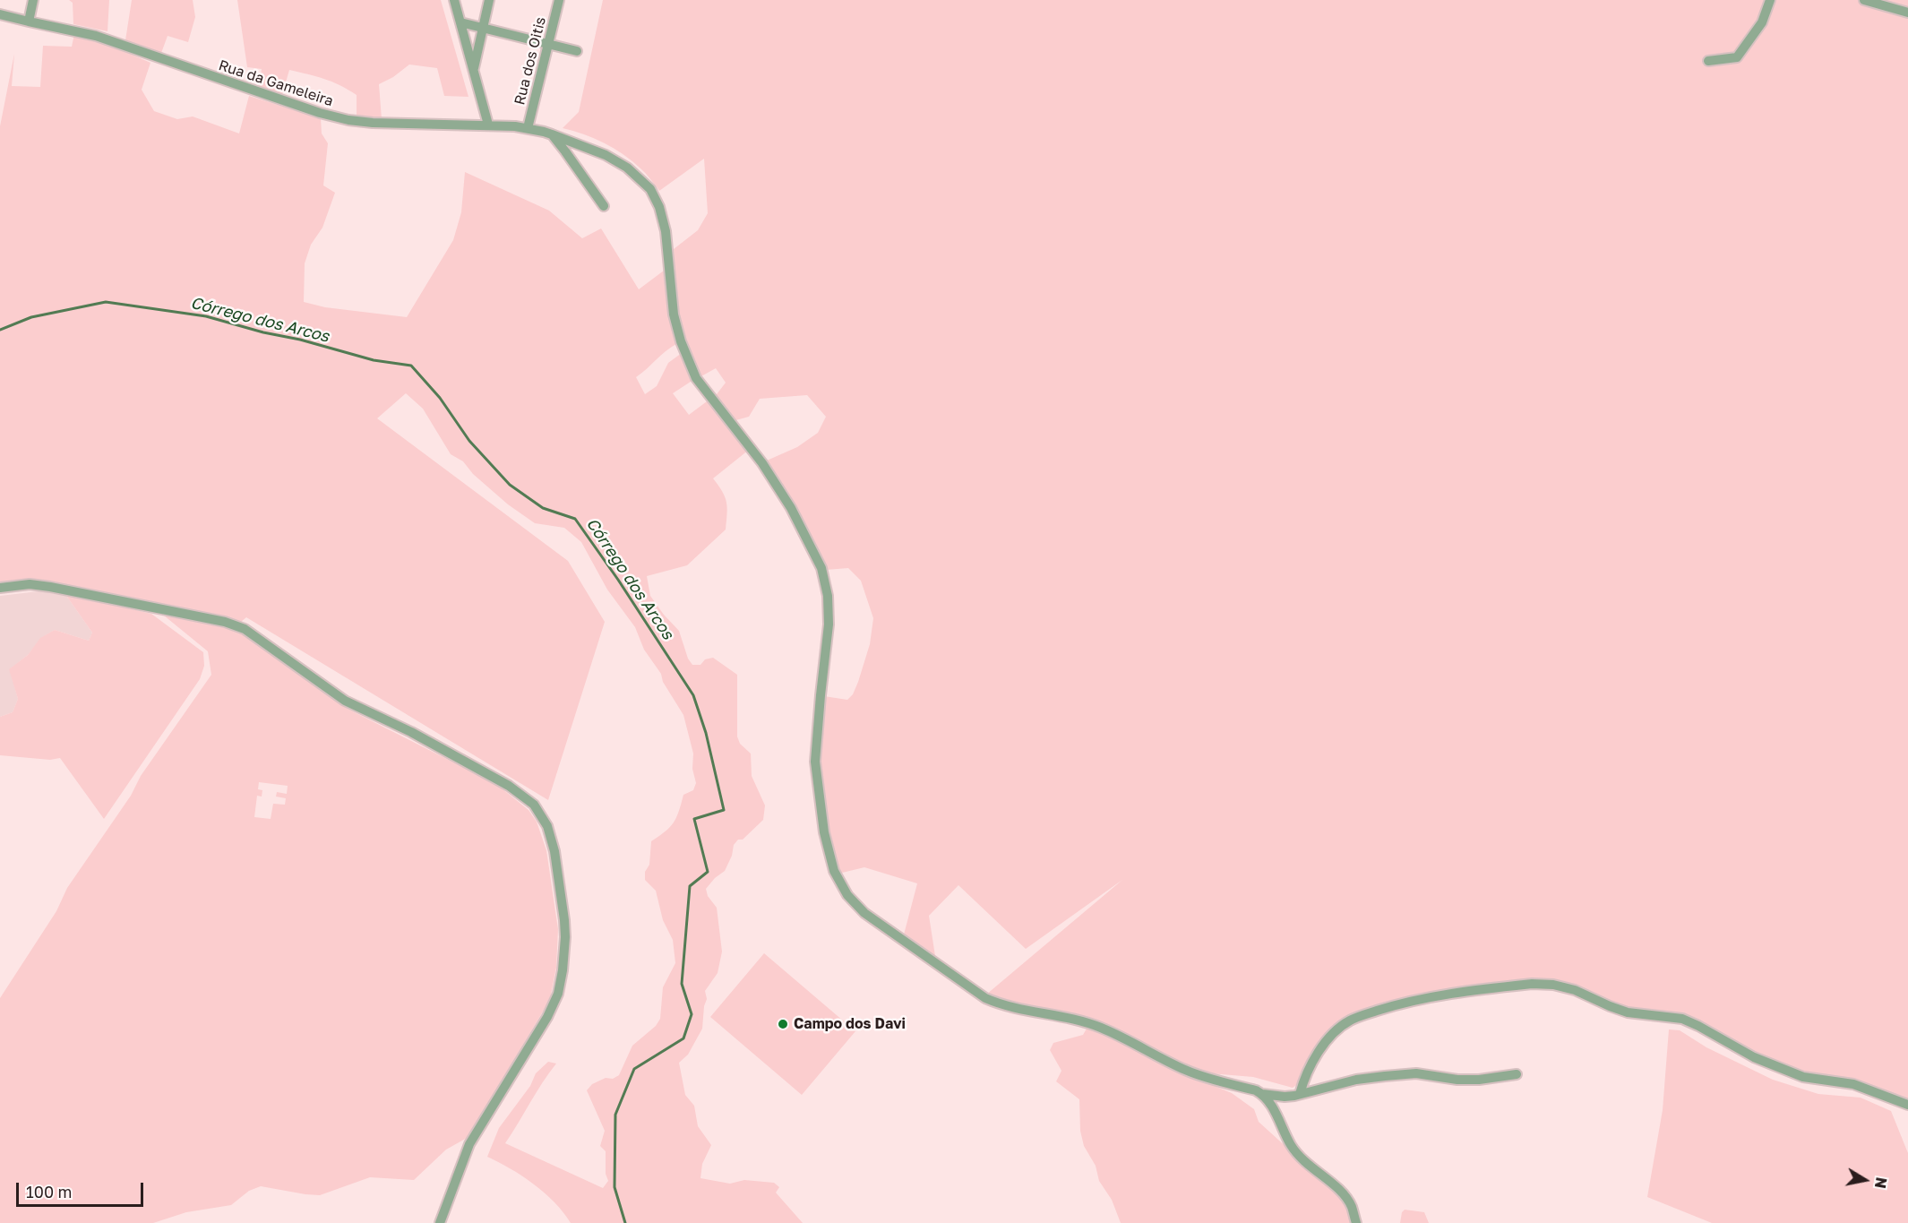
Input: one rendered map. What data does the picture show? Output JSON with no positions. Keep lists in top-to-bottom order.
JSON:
{
  "streets": {
    "street": ["Rua dos Oitis", "Rua da Gameleira"]
  },
  "crossings": [
    ["Rua dos Oitis", "Rua da Gameleira"]
  ],
  "water": ["Córrego dos Arcos"],
  "places": ["Campo dos Davi"],
  "scale_bar": "100 m",
  "north": "right"
}
